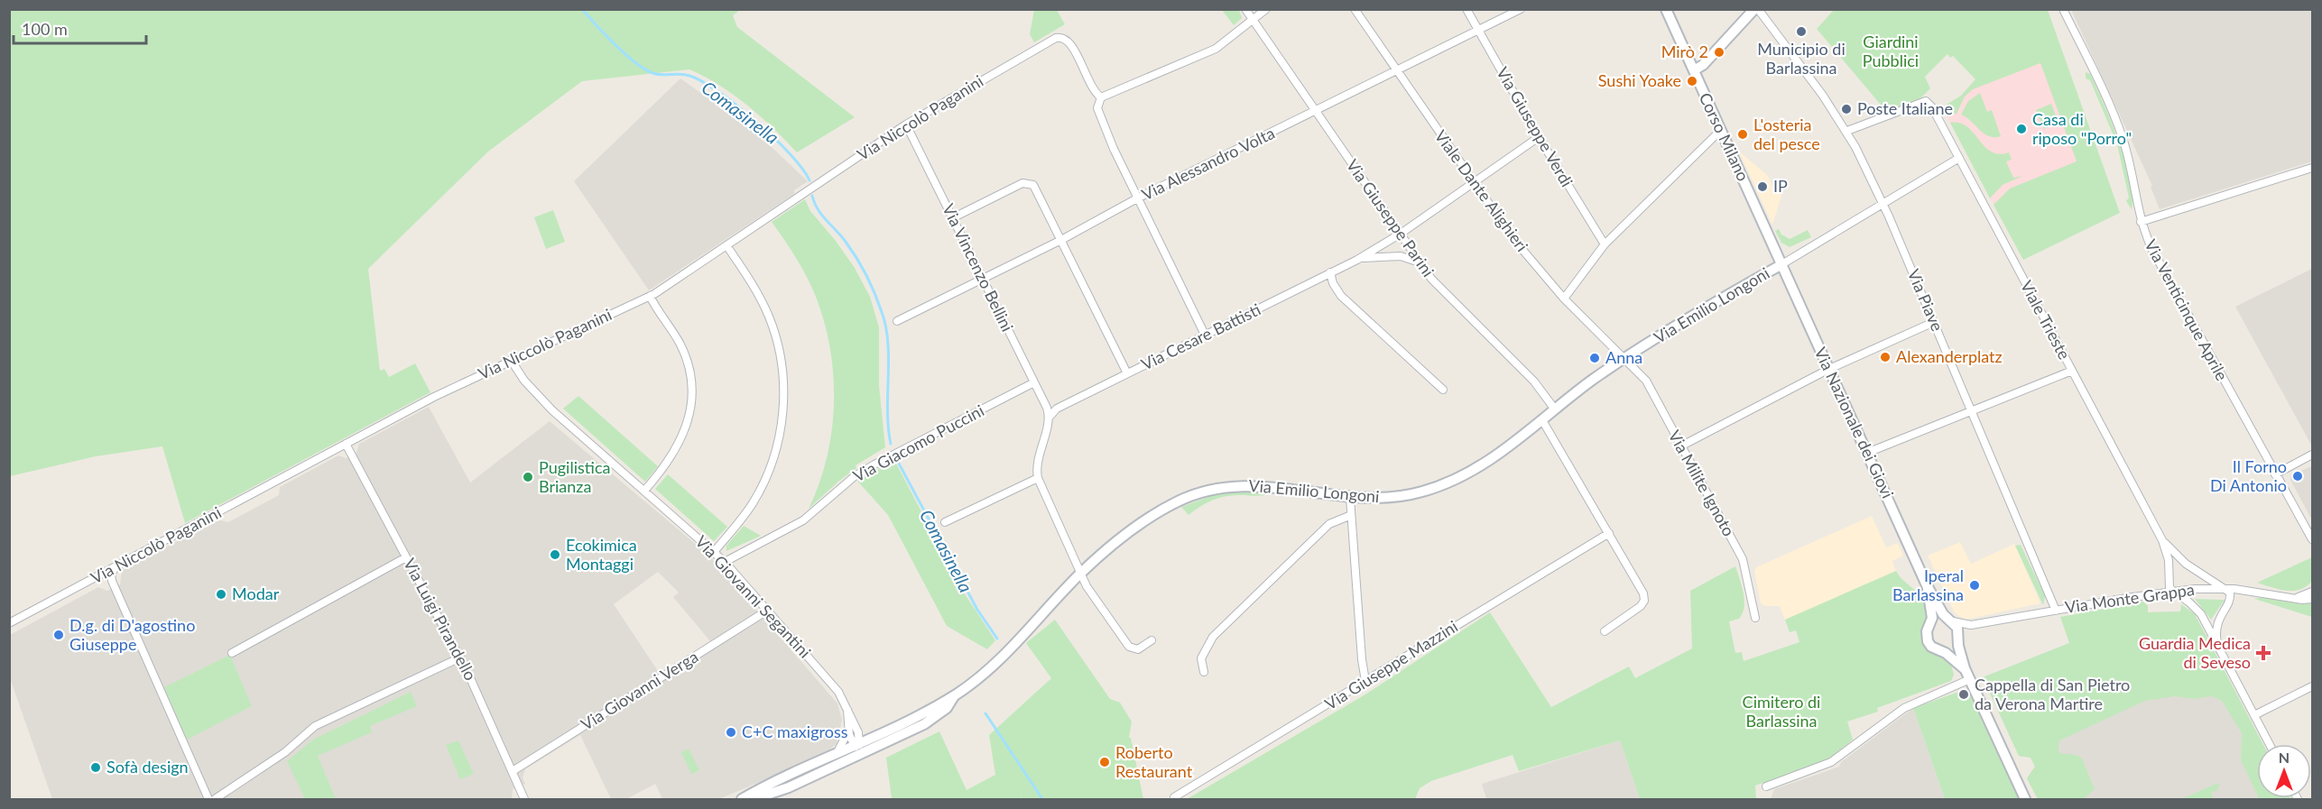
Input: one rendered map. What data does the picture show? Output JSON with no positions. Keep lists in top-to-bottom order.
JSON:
{
  "streets": {
    "street": [
      "Via Niccolò Paganini",
      "Via Giuseppe Verdi",
      "Corso Milano",
      "Via Alessandro Volta",
      "Viale Dante Alighieri",
      "Via Giuseppe Parini",
      "Via Vincenzo Bellini",
      "Via Piave",
      "Via Emilio Longoni",
      "Via Venticinque Aprile",
      "Viale Trieste",
      "Via Cesare Battisti",
      "Via Nazionale dei Giovi",
      "Via Giacomo Puccini",
      "Via Milite Ignoto",
      "Via Giovanni Segantini",
      "Via Monte Grappa",
      "Via Luigi Pirandello",
      "Via Giuseppe Mazzini",
      "Via Giovanni Verga"
    ]
  },
  "crossings": [
    ["Via Niccolò Paganini", "Via Vincenzo Bellini"],
    ["Via Niccolò Paganini", "Via Giovanni Segantini"],
    ["Via Niccolò Paganini", "Via Luigi Pirandello"],
    ["Via Giuseppe Verdi", "Via Alessandro Volta"],
    ["Via Giuseppe Verdi", "Via Cesare Battisti"],
    ["Corso Milano", "Via Emilio Longoni"],
    ["Corso Milano", "Via Nazionale dei Giovi"],
    ["Via Alessandro Volta", "Viale Dante Alighieri"],
    ["Via Alessandro Volta", "Via Giuseppe Parini"],
    ["Via Alessandro Volta", "Via Vincenzo Bellini"],
    ["Viale Dante Alighieri", "Via Emilio Longoni"],
    ["Viale Dante Alighieri", "Via Cesare Battisti"],
    ["Viale Dante Alighieri", "Via Milite Ignoto"],
    ["Via Giuseppe Parini", "Via Emilio Longoni"],
    ["Via Giuseppe Parini", "Via Cesare Battisti"],
    ["Via Vincenzo Bellini", "Via Cesare Battisti"],
    ["Via Vincenzo Bellini", "Via Giacomo Puccini"],
    ["Via Piave", "Viale Trieste"],
    ["Via Piave", "Via Monte Grappa"],
    ["Via Emilio Longoni", "Via Nazionale dei Giovi"],
    ["Via Emilio Longoni", "Via Milite Ignoto"],
    ["Via Emilio Longoni", "Via Giovanni Segantini"],
    ["Viale Trieste", "Via Monte Grappa"],
    ["Via Nazionale dei Giovi", "Via Monte Grappa"],
    ["Via Giacomo Puccini", "Via Giovanni Segantini"],
    ["Via Giovanni Segantini", "Via Giovanni Verga"],
    ["Via Luigi Pirandello", "Via Giovanni Verga"]
  ],
  "water": ["Comasinella"],
  "parks": ["Giardini Pubblici", "Cimitero di Barlassina"],
  "places": {
    "other": [
      "Municipio di Barlassina",
      "Mirò 2",
      "Sushi Yoake",
      "Poste Italiane",
      "Casa di riposo \"Porro\"",
      "L'osteria del pesce",
      "IP",
      "Alexanderplatz",
      "Anna",
      "Il Forno Di Antonio",
      "Pugilistica Brianza",
      "Ecokimica Montaggi",
      "Iperal Barlassina",
      "Modar",
      "D.g. di D'agostino Giuseppe",
      "Cappella di San Pietro da Verona Martire",
      "C+C maxigross",
      "Roberto Restaurant",
      "Sofà design"
    ],
    "health": ["Guardia Medica di Seveso"]
  },
  "scale_bar": "100 m",
  "north": "top"
}
